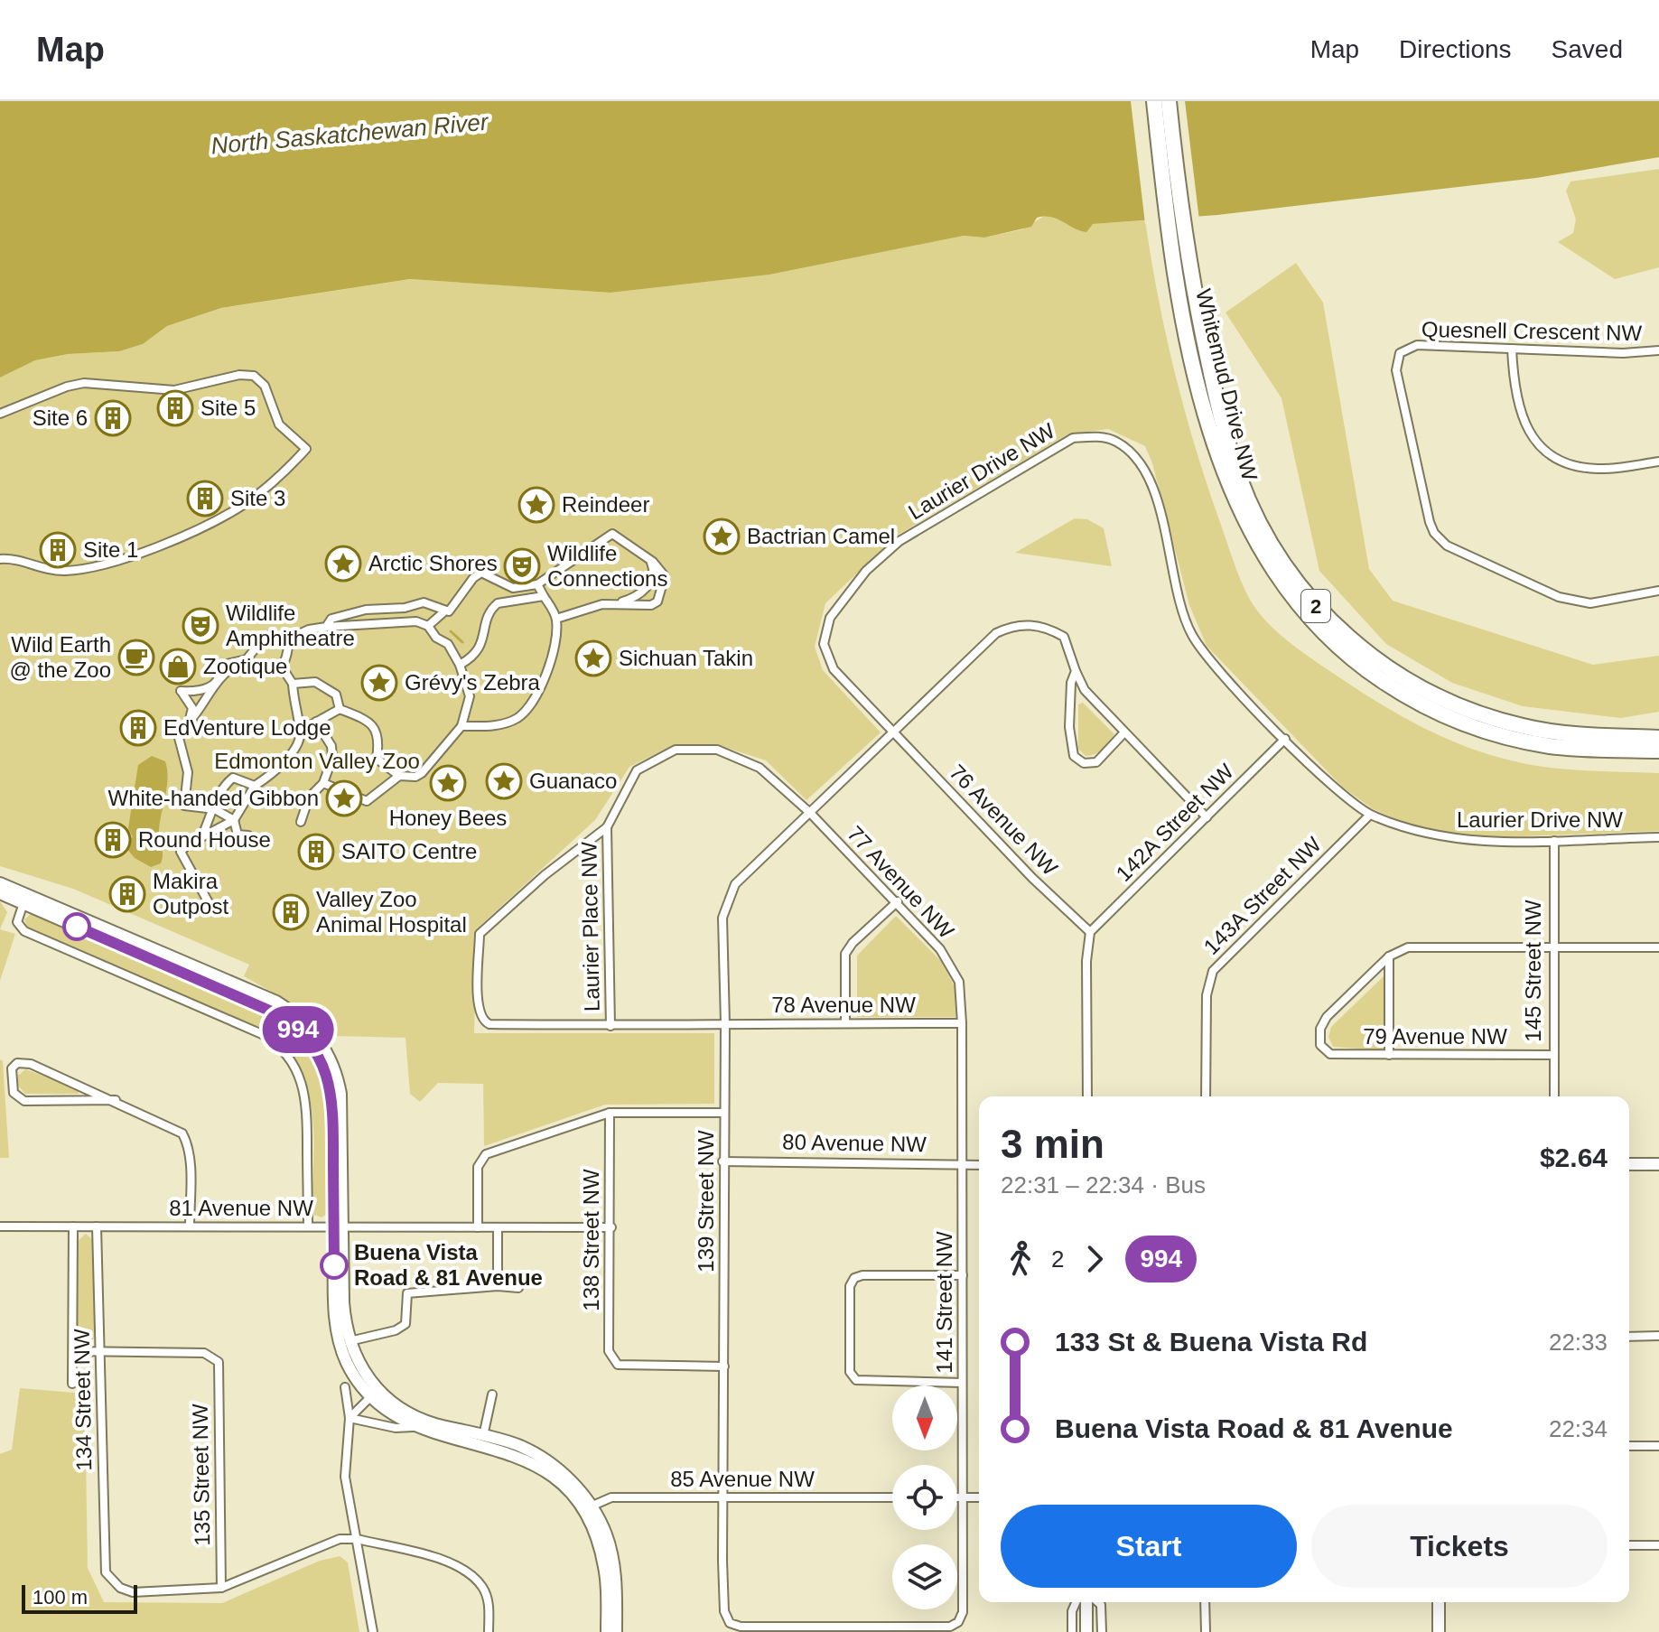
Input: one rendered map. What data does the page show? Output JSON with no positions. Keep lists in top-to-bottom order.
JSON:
{
  "streets": {
    "highway": ["Whitemud Drive NW", "2"],
    "street": [
      "Quesnell Crescent NW",
      "Laurier Drive NW",
      "76 Avenue NW",
      "142A Street NW",
      "77 Avenue NW",
      "143A Street NW",
      "Laurier Place NW",
      "145 Street NW",
      "78 Avenue NW",
      "79 Avenue NW",
      "80 Avenue NW",
      "139 Street NW",
      "81 Avenue NW",
      "138 Street NW",
      "141 Street NW",
      "134 Street NW",
      "135 Street NW",
      "85 Avenue NW"
    ]
  },
  "crossings": [
    ["Laurier Drive NW", "76 Avenue NW"],
    ["Laurier Drive NW", "142A Street NW"],
    ["Laurier Drive NW", "143A Street NW"],
    ["Laurier Drive NW", "145 Street NW"],
    ["76 Avenue NW", "142A Street NW"],
    ["77 Avenue NW", "Laurier Place NW"],
    ["77 Avenue NW", "139 Street NW"],
    ["77 Avenue NW", "141 Street NW"],
    ["Laurier Place NW", "78 Avenue NW"],
    ["Laurier Place NW", "139 Street NW"],
    ["145 Street NW", "79 Avenue NW"],
    ["78 Avenue NW", "139 Street NW"],
    ["78 Avenue NW", "141 Street NW"],
    ["80 Avenue NW", "139 Street NW"],
    ["80 Avenue NW", "141 Street NW"],
    ["139 Street NW", "138 Street NW"],
    ["139 Street NW", "141 Street NW"],
    ["139 Street NW", "85 Avenue NW"],
    ["81 Avenue NW", "138 Street NW"],
    ["81 Avenue NW", "134 Street NW"],
    ["134 Street NW", "135 Street NW"]
  ],
  "water": ["North Saskatchewan River"],
  "parks": ["Edmonton Valley Zoo"],
  "places": {
    "building": [
      "Site 5",
      "Site 6",
      "Site 3",
      "Site 1",
      "EdVenture Lodge",
      "Round House",
      "SAITO Centre",
      "Makira Outpost",
      "Valley Zoo Animal Hospital"
    ],
    "place": [
      "Reindeer",
      "Bactrian Camel",
      "Arctic Shores",
      "Sichuan Takin",
      "Grévy's Zebra",
      "Guanaco",
      "Honey Bees",
      "White-handed Gibbon"
    ],
    "theatre": ["Wildlife Connections", "Wildlife Amphitheatre"],
    "cafe": ["Wild Earth @ the Zoo"],
    "shop": ["Zootique"],
    "other": ["Buena Vista Road & 81 Avenue"]
  },
  "lines": ["bus line 994"],
  "scale_bar": "100 m",
  "north": "bottom",
  "page": {
    "header": "Map",
    "nav": ["Map", "Directions", "Saved"],
    "on_map": "994",
    "heading": ["3 min", "22:31 – 22:34 · Bus", "$2.64"],
    "legs": ["2", "994"],
    "list": [
      {
        "name": "133 St & Buena Vista Rd",
        "value": "22:33"
      },
      {
        "name": "Buena Vista Road & 81 Avenue",
        "value": "22:34"
      }
    ],
    "buttons": ["Start", "Tickets"],
    "scale": "100 m"
  }
}
